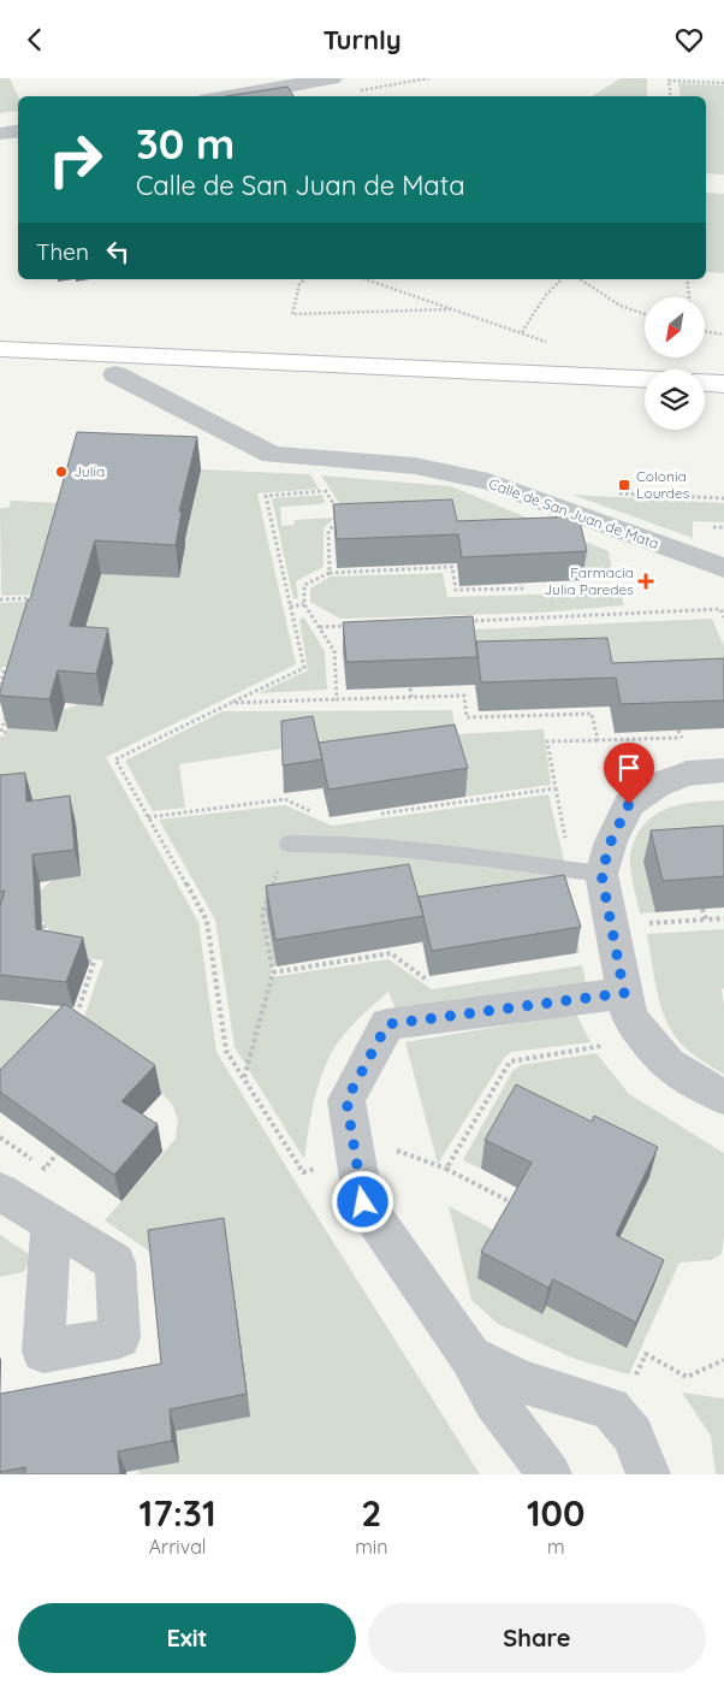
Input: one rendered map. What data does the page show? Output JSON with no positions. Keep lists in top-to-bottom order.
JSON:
{
  "streets": {
    "street": ["Calle de San Juan de Mata"]
  },
  "places": {
    "other": ["Julia"],
    "transit": ["Colonia Lourdes"],
    "health": ["Farmacia Julia Paredes"]
  },
  "north": "bottom left",
  "page": {
    "header": "Turnly",
    "turn": ["30 m", "Calle de San Juan de Mata"],
    "then": "Then",
    "eta": [
      "17:31",
      "Arrival",
      "2",
      "min",
      "100",
      "m"
    ],
    "buttons": ["Exit", "Share"]
  }
}
